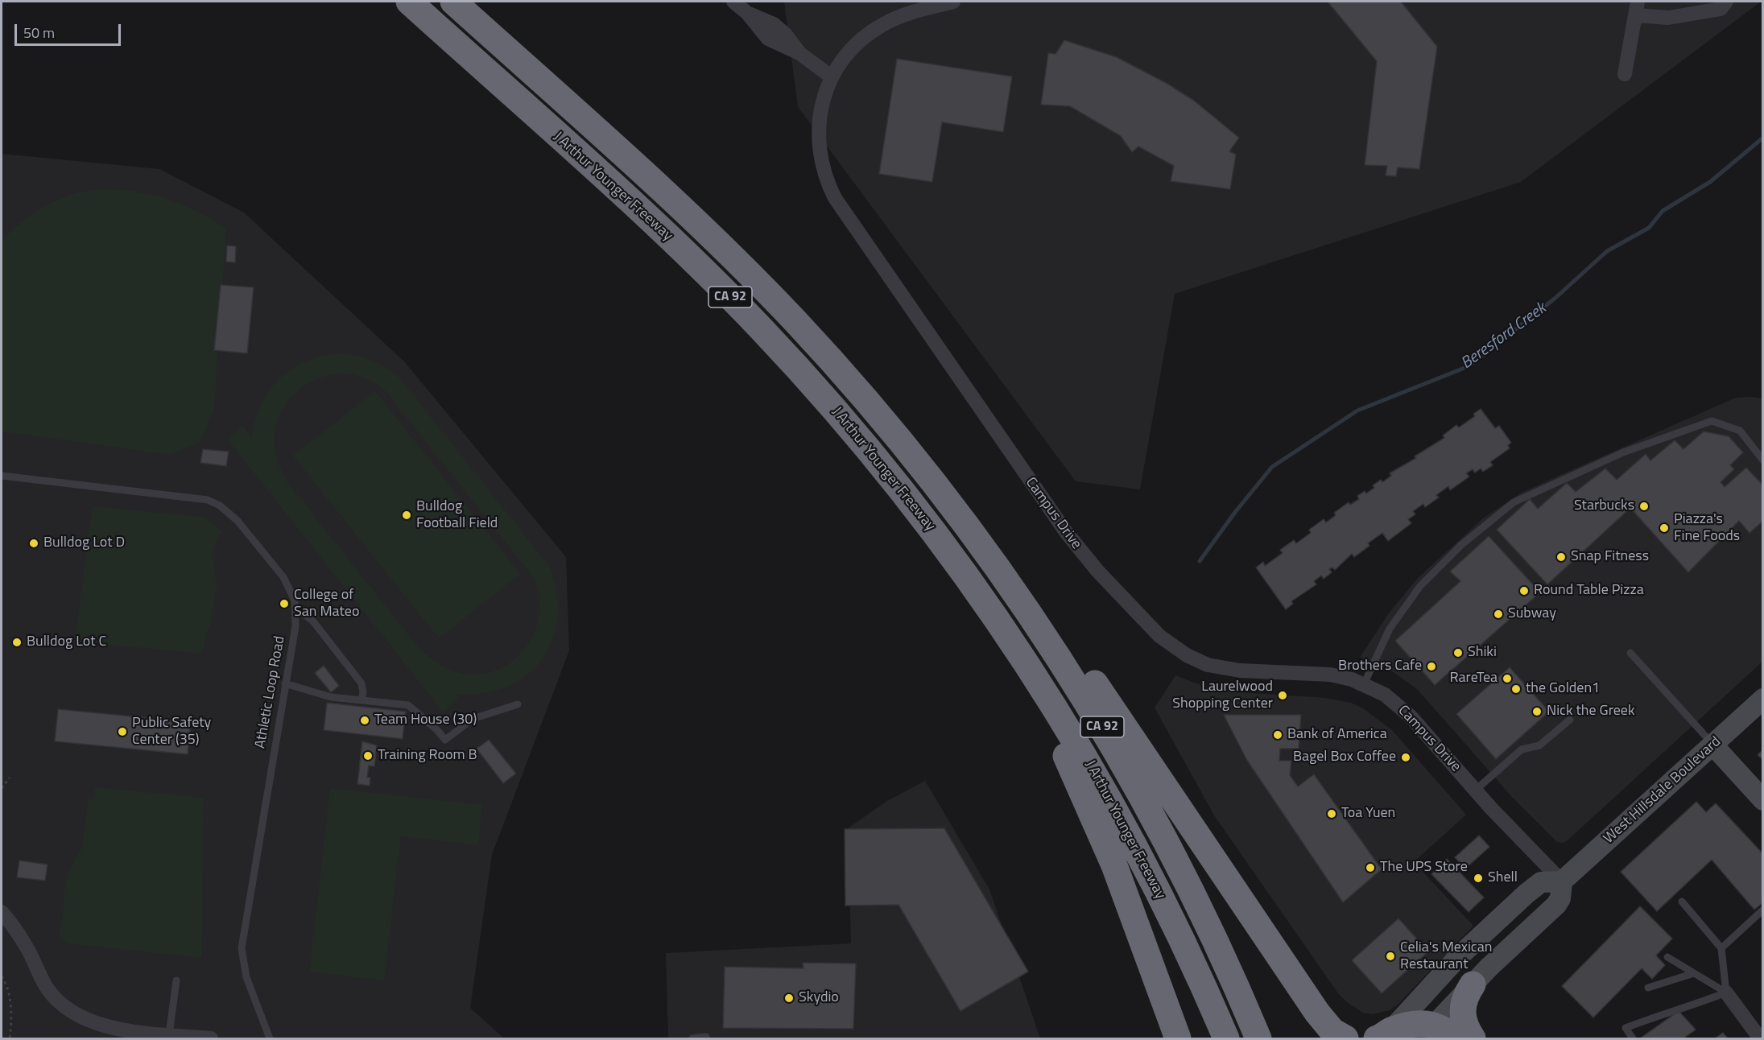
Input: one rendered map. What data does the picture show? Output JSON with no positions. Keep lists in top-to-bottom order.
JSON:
{
  "streets": {
    "highway": ["J Arthur Younger Freeway", "CA 92"],
    "main road": ["West Hillsdale Boulevard"],
    "street": ["Campus Drive"],
    "lane": ["Athletic Loop Road"]
  },
  "crossings": [
    ["Campus Drive", "West Hillsdale Boulevard"]
  ],
  "water": ["Beresford Creek"],
  "places": [
    "Starbucks",
    "Bulldog Football Field",
    "Piazza's Fine Foods",
    "Bulldog Lot D",
    "Snap Fitness",
    "Round Table Pizza",
    "College of San Mateo",
    "Subway",
    "Bulldog Lot C",
    "Shiki",
    "Brothers Cafe",
    "RareTea",
    "the Golden1",
    "Laurelwood Shopping Center",
    "Nick the Greek",
    "Team House (30)",
    "Public Safety Center (35)",
    "Bank of America",
    "Training Room B",
    "Bagel Box Coffee",
    "Toa Yuen",
    "The UPS Store",
    "Shell",
    "Celia's Mexican Restaurant",
    "Skydio"
  ],
  "scale_bar": "50 m"
}
